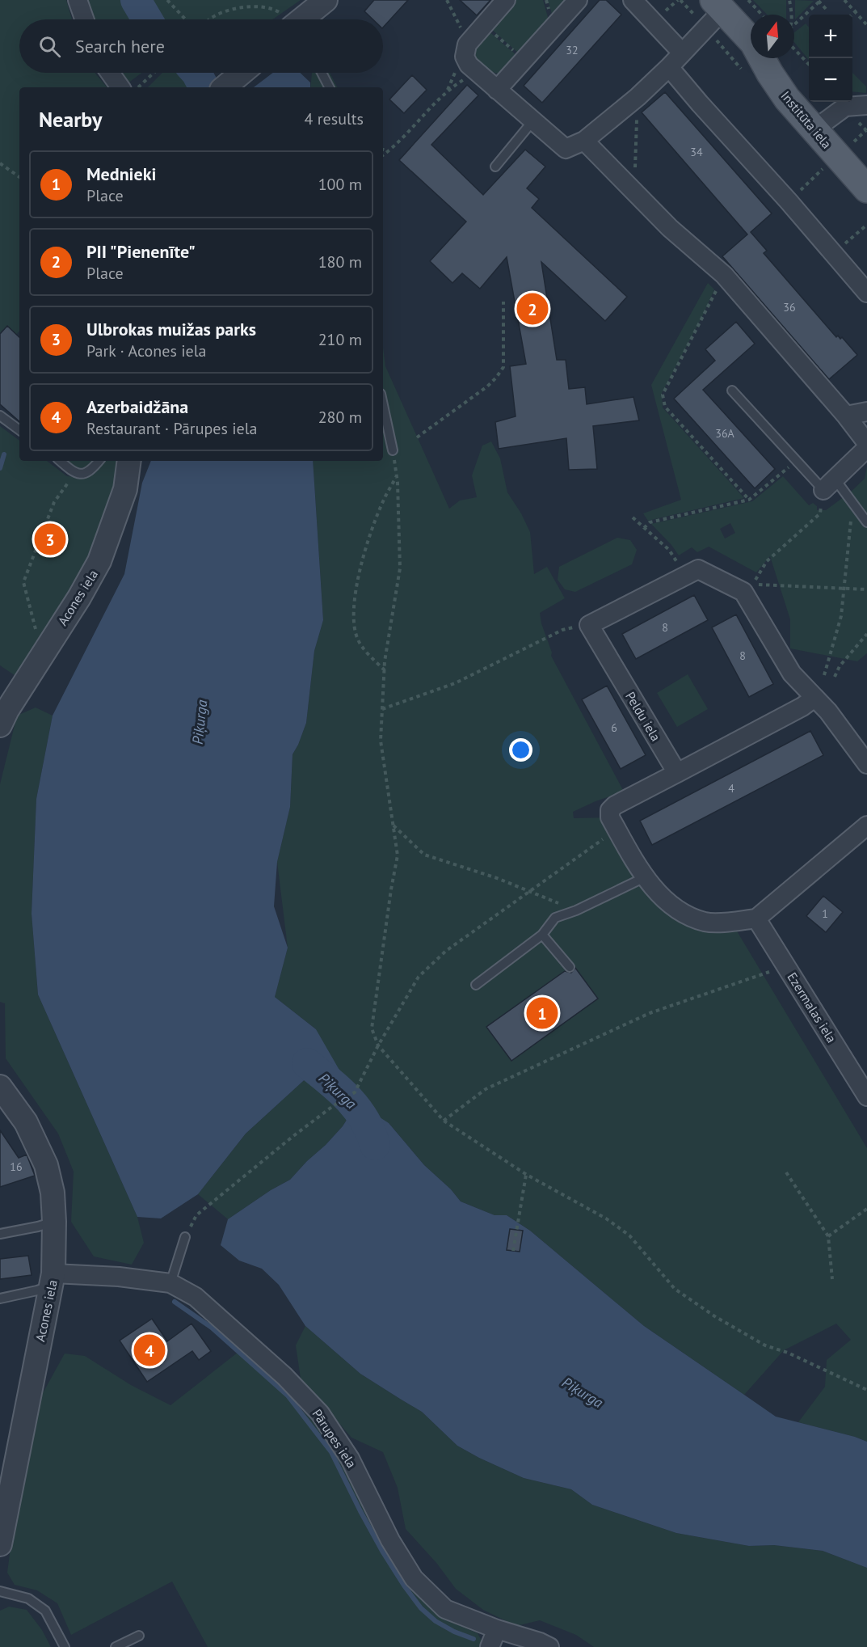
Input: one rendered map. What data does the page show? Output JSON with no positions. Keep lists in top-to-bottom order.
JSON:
{
  "streets": {
    "main road": ["Institūta iela"],
    "street": [
      "Acones iela",
      "Peldu iela",
      "Ezermalas iela",
      "Pārupes iela"
    ]
  },
  "crossings": [
    ["Acones iela", "Pārupes iela"]
  ],
  "water": ["Piķurga"],
  "house_numbers": [
    "32",
    "34",
    "36",
    "36A",
    "8",
    "8",
    "6",
    "4",
    "1",
    "16"
  ],
  "north": "top",
  "page": {
    "map_buttons": ["+", "−"],
    "search": "Search here",
    "heading": ["Nearby", "4 results"],
    "list": [
      {
        "mark": "1",
        "name": "Mednieki",
        "note": "Place",
        "value": "100 m"
      },
      {
        "mark": "2",
        "name": "PII \"Pienenīte\"",
        "note": "Place",
        "value": "180 m"
      },
      {
        "mark": "3",
        "name": "Ulbrokas muižas parks",
        "note": "Park · Acones iela",
        "value": "210 m"
      },
      {
        "mark": "4",
        "name": "Azerbaidžāna",
        "note": "Restaurant · Pārupes iela",
        "value": "280 m"
      }
    ],
    "pins": [
      "2",
      "3",
      "1",
      "4"
    ]
  }
}
